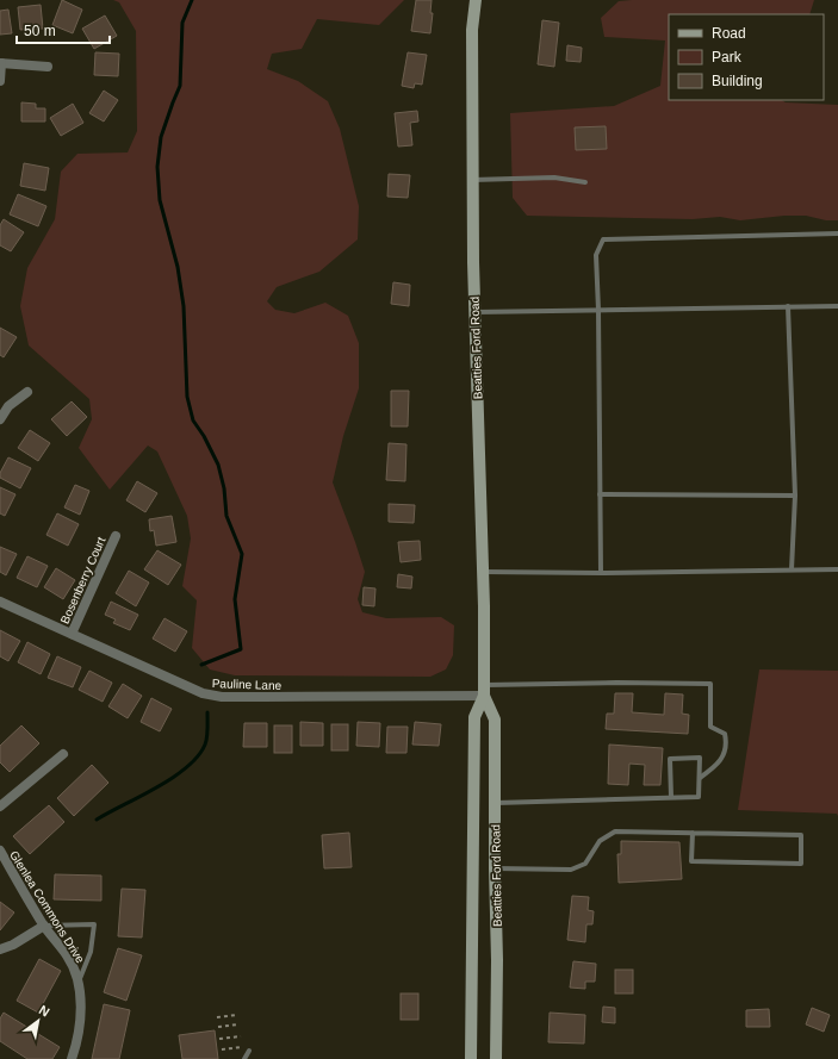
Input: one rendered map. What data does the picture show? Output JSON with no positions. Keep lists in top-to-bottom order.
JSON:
{
  "streets": {
    "main road": ["Beatties Ford Road"],
    "street": ["Bosenberry Court", "Pauline Lane", "Glenlea Commons Drive"]
  },
  "crossings": [
    ["Beatties Ford Road", "Pauline Lane"],
    ["Bosenberry Court", "Pauline Lane"]
  ],
  "legend": ["Road", "Park", "Building"],
  "scale_bar": "50 m",
  "north": "top right"
}
